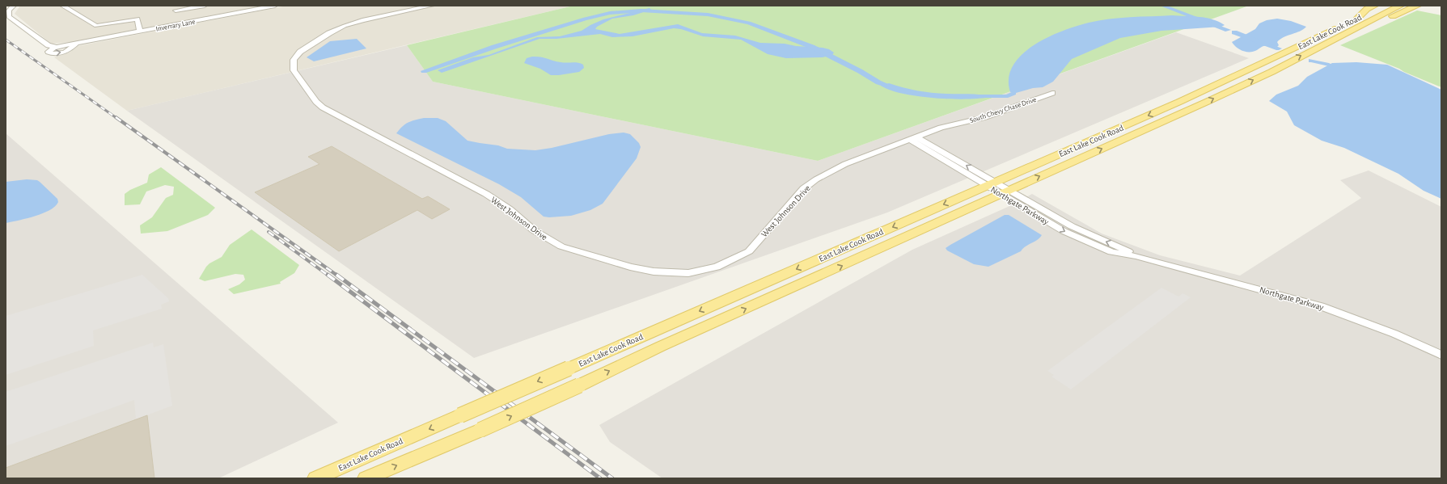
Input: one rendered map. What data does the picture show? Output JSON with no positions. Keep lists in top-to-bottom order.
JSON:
{
  "streets": {
    "main road": ["East Lake Cook Road"],
    "street": [
      "Inverrary Lane",
      "South Chevy Chase Drive",
      "Northgate Parkway",
      "West Johnson Drive"
    ]
  },
  "crossings": [
    ["East Lake Cook Road", "Northgate Parkway"],
    ["South Chevy Chase Drive", "Northgate Parkway"],
    ["South Chevy Chase Drive", "West Johnson Drive"],
    ["Northgate Parkway", "West Johnson Drive"]
  ]
}
